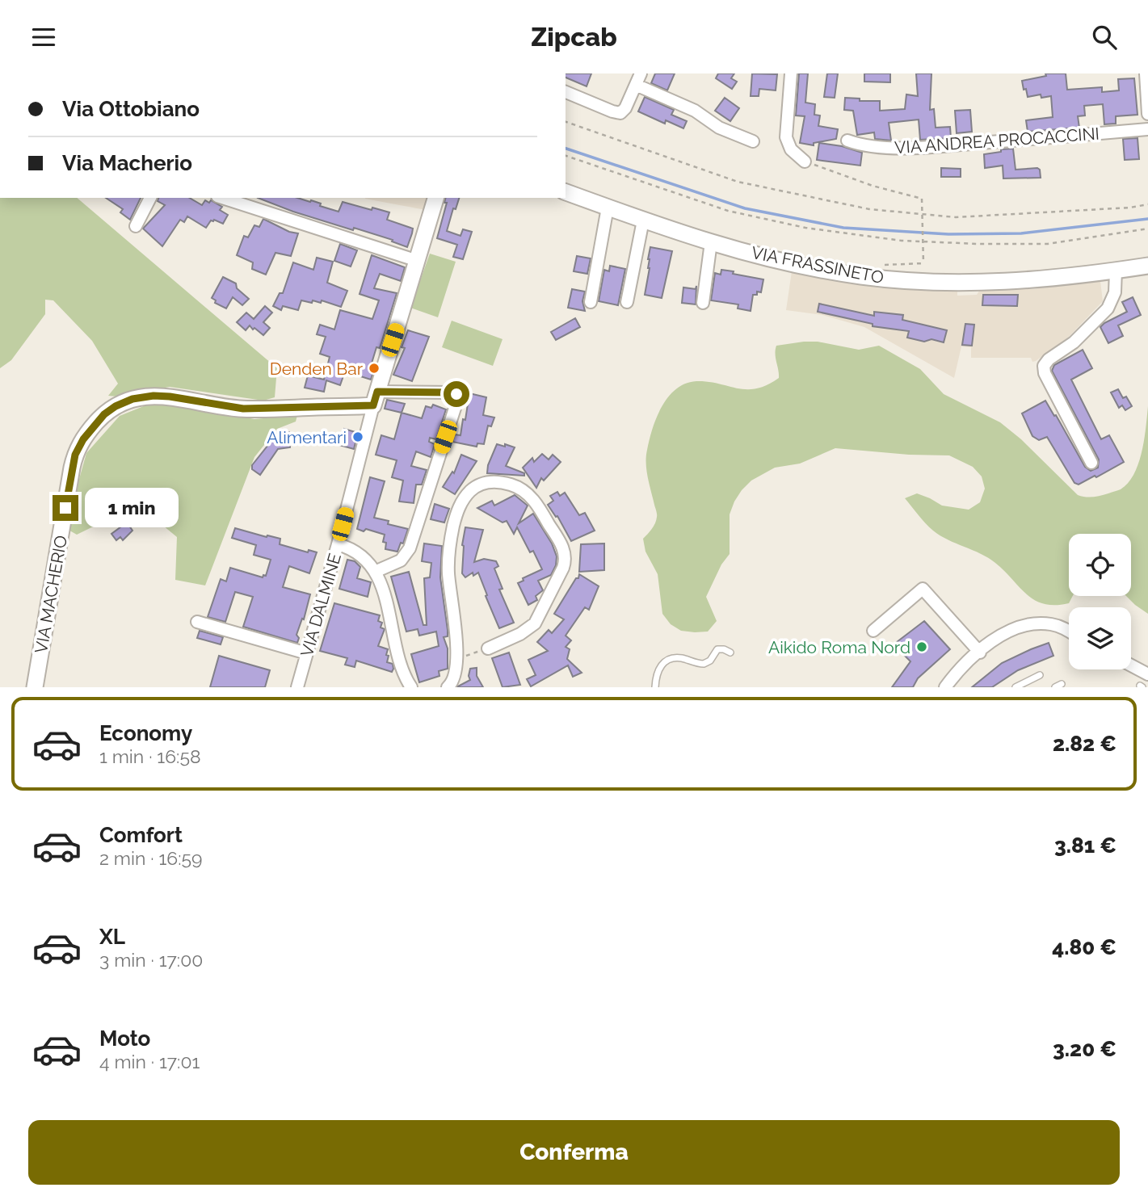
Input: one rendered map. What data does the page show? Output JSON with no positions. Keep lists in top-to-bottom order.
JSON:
{
  "streets": {
    "street": [
      "VIA ANDREA PROCACCINI",
      "VIA FRASSINETO",
      "VIA MACHERIO",
      "VIA DALMINE"
    ]
  },
  "crossings": [
    ["VIA MACHERIO", "VIA DALMINE"]
  ],
  "places": ["Denden Bar", "Alimentari", "Aikido Roma Nord"],
  "page": {
    "header": "Zipcab",
    "banner": ["Via Ottobiano", "Via Macherio"],
    "bubble": "1 min",
    "list": [
      {
        "name": "Economy",
        "note": "1 min · 16:58",
        "value": "2.82 €"
      },
      {
        "name": "Comfort",
        "note": "2 min · 16:59",
        "value": "3.81 €"
      },
      {
        "name": "XL",
        "note": "3 min · 17:00",
        "value": "4.80 €"
      },
      {
        "name": "Moto",
        "note": "4 min · 17:01",
        "value": "3.20 €"
      }
    ],
    "buttons": "Conferma"
  }
}
